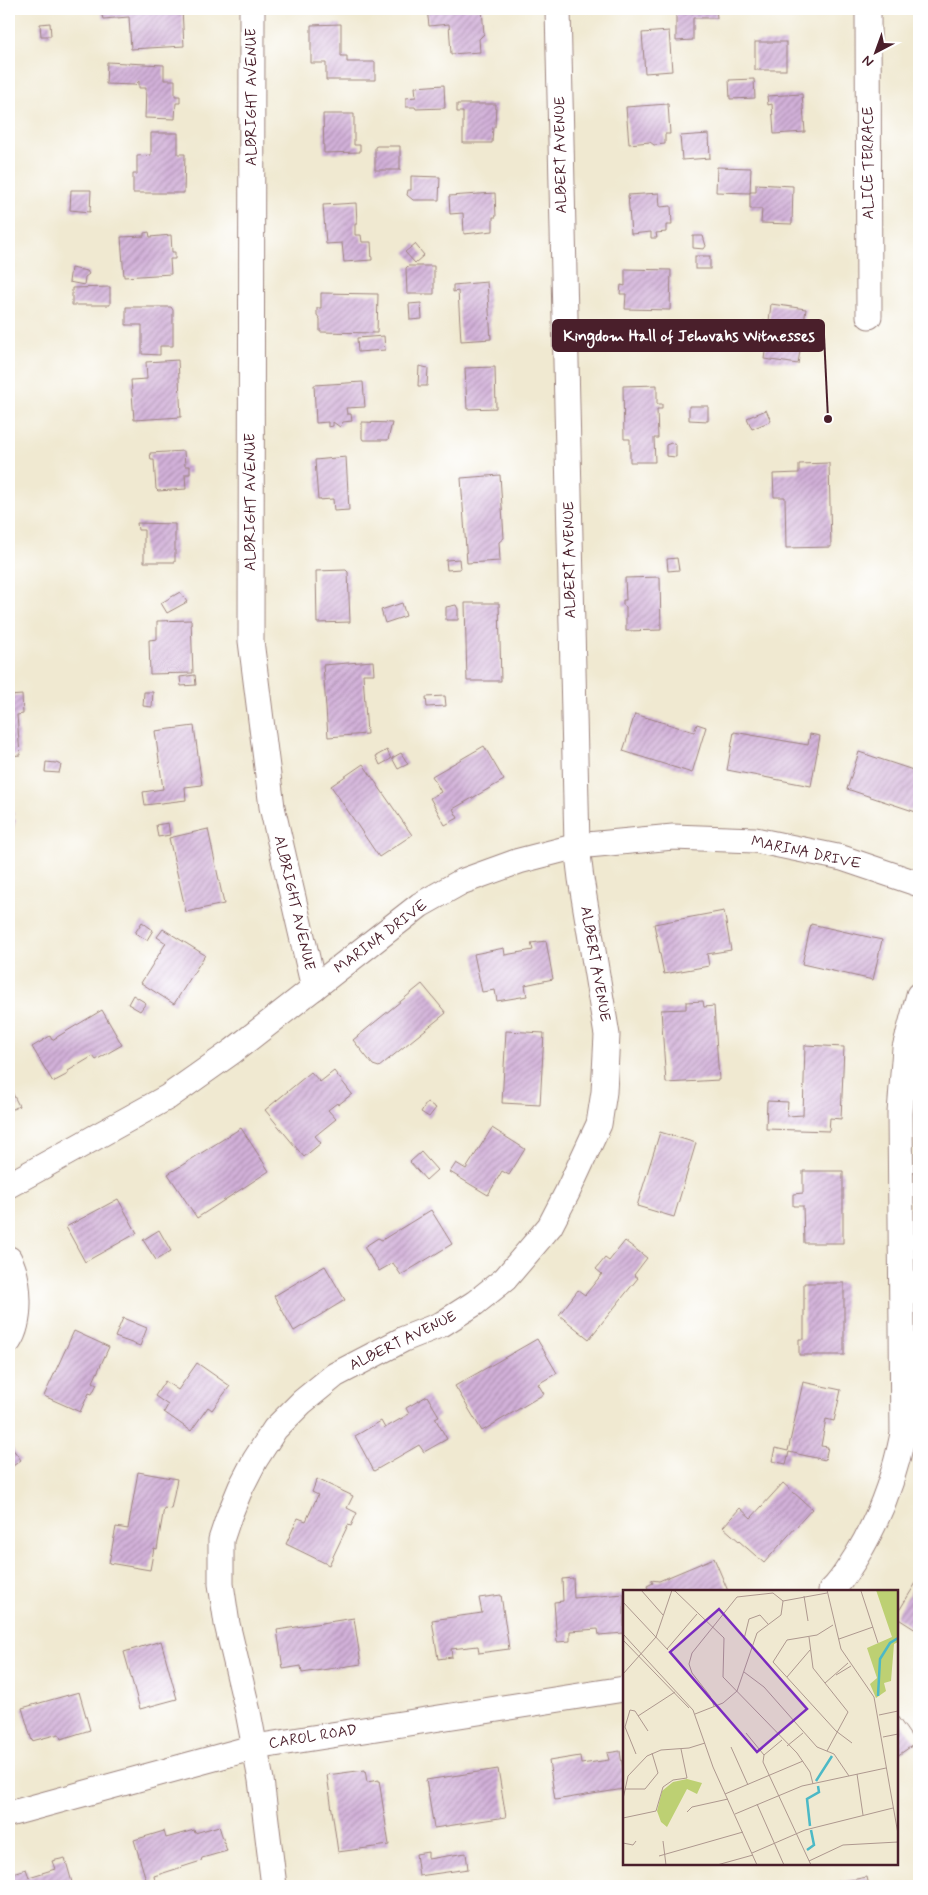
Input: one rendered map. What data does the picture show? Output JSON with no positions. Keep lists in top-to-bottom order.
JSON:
{
  "streets": {
    "street": [
      "ALBRIGHT AVENUE",
      "ALBERT AVENUE",
      "ALICE TERRACE",
      "MARINA DRIVE",
      "CAROL ROAD"
    ]
  },
  "crossings": [
    ["ALBRIGHT AVENUE", "MARINA DRIVE"],
    ["ALBERT AVENUE", "MARINA DRIVE"],
    ["ALBERT AVENUE", "CAROL ROAD"]
  ],
  "places": ["Kingdom Hall of Jehovahs Witnesses"],
  "north": "bottom left"
}
